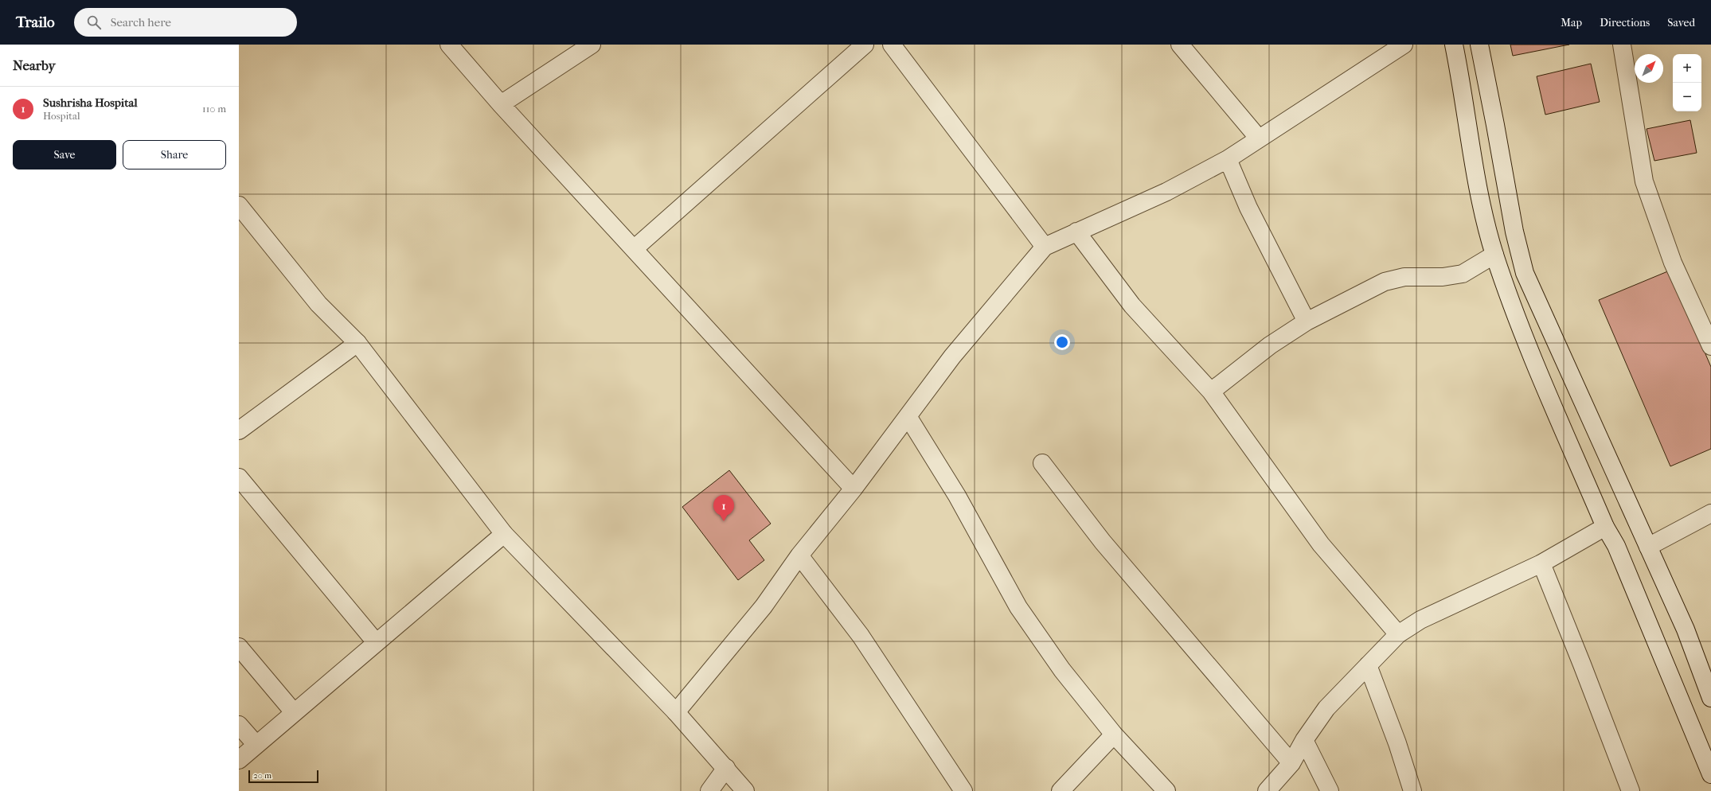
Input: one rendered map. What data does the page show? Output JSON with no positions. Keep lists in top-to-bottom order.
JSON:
{
  "scale_bar": "20 m",
  "north": "top right",
  "page": {
    "header": "Trailo",
    "search": "Search here",
    "nav": ["Map", "Directions", "Saved"],
    "heading": "Nearby",
    "map_buttons": ["+", "−"],
    "list": [
      {
        "mark": "1",
        "name": "Sushrisha Hospital",
        "note": "Hospital",
        "value": "110 m"
      }
    ],
    "buttons": ["Save", "Share"],
    "pins": "1",
    "scale": "20 m"
  }
}
